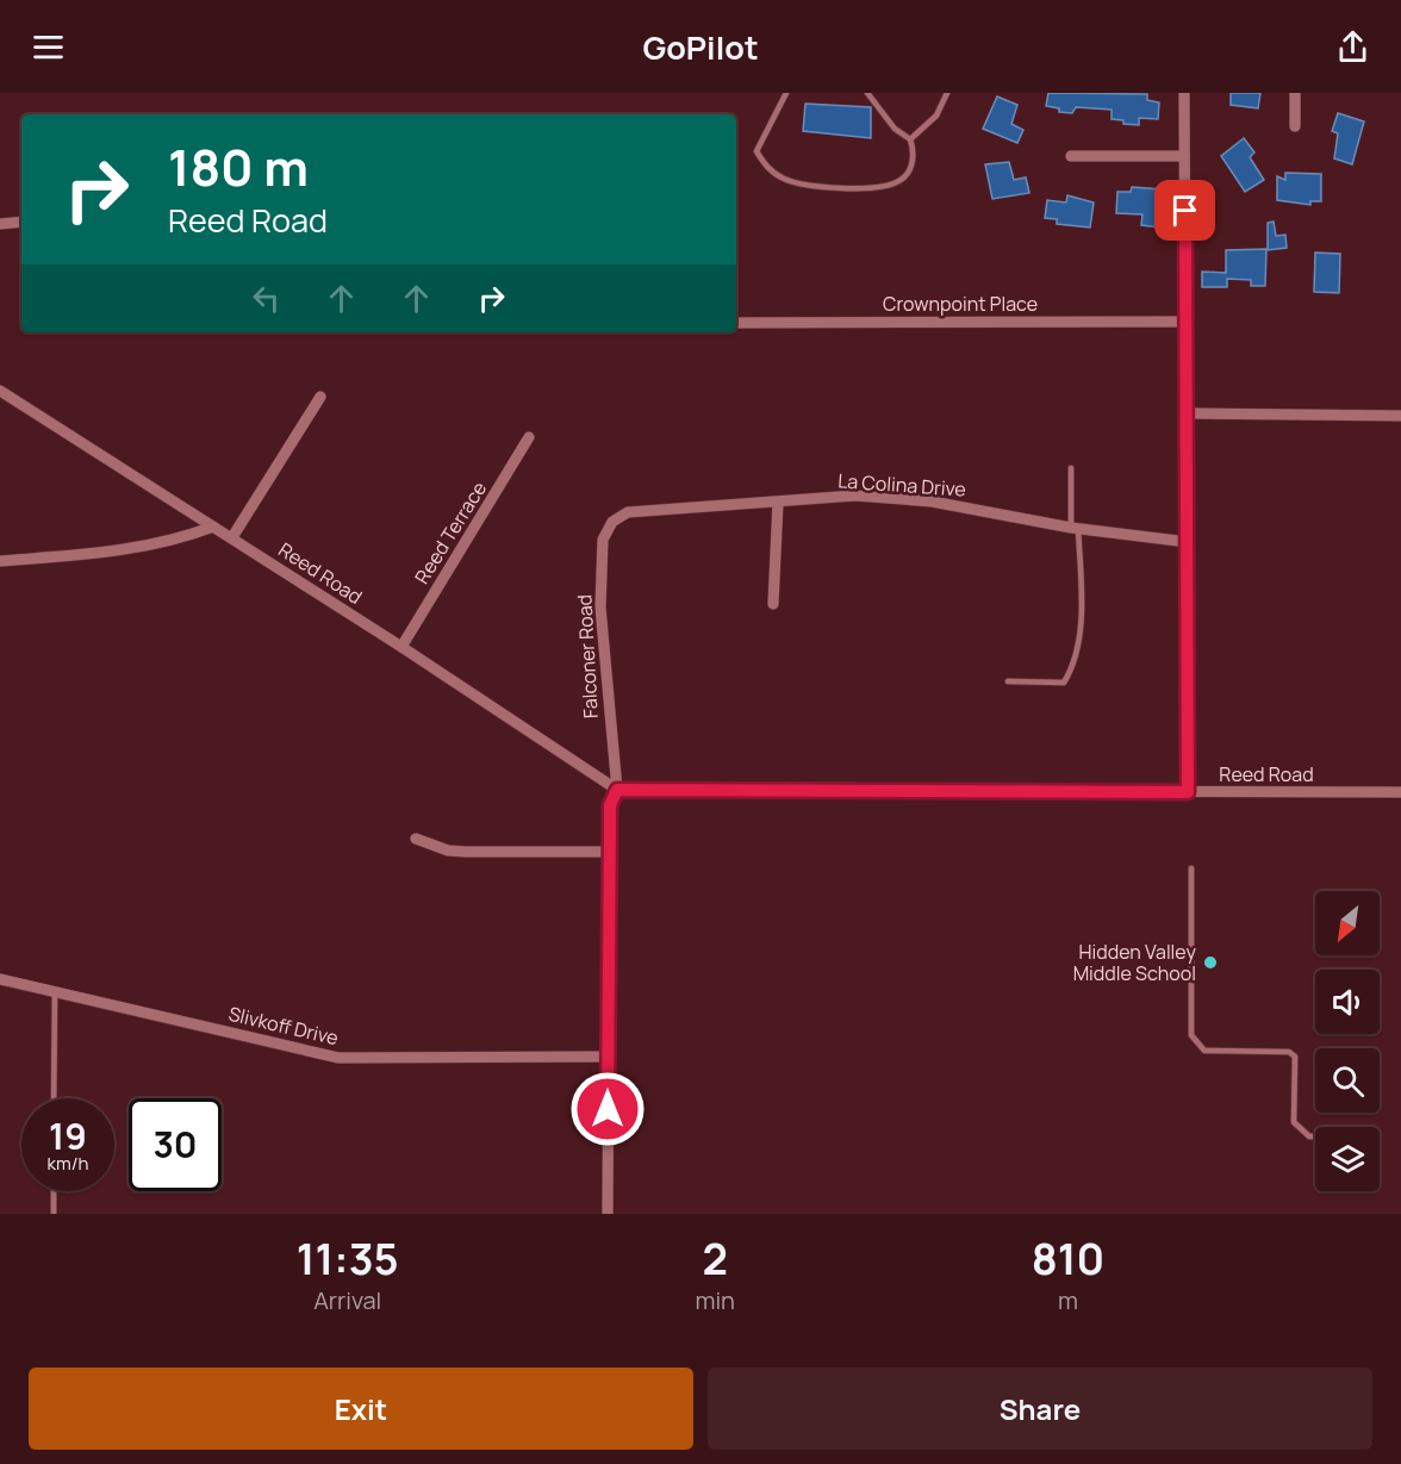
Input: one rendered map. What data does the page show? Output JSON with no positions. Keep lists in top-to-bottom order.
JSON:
{
  "streets": {
    "street": [
      "Crownpoint Place",
      "La Colina Drive",
      "Reed Terrace",
      "Reed Road",
      "Falconer Road",
      "Slivkoff Drive"
    ]
  },
  "crossings": [
    ["La Colina Drive", "Falconer Road"],
    ["Reed Terrace", "Reed Road"],
    ["Reed Road", "Falconer Road"]
  ],
  "places": ["Hidden Valley Middle School"],
  "north": "bottom left",
  "page": {
    "header": "GoPilot",
    "turn": ["180 m", "Reed Road"],
    "speed": "19 km/h",
    "limit": "30",
    "eta": [
      "11:35",
      "Arrival",
      "2",
      "min",
      "810",
      "m"
    ],
    "buttons": ["Exit", "Share"]
  }
}
